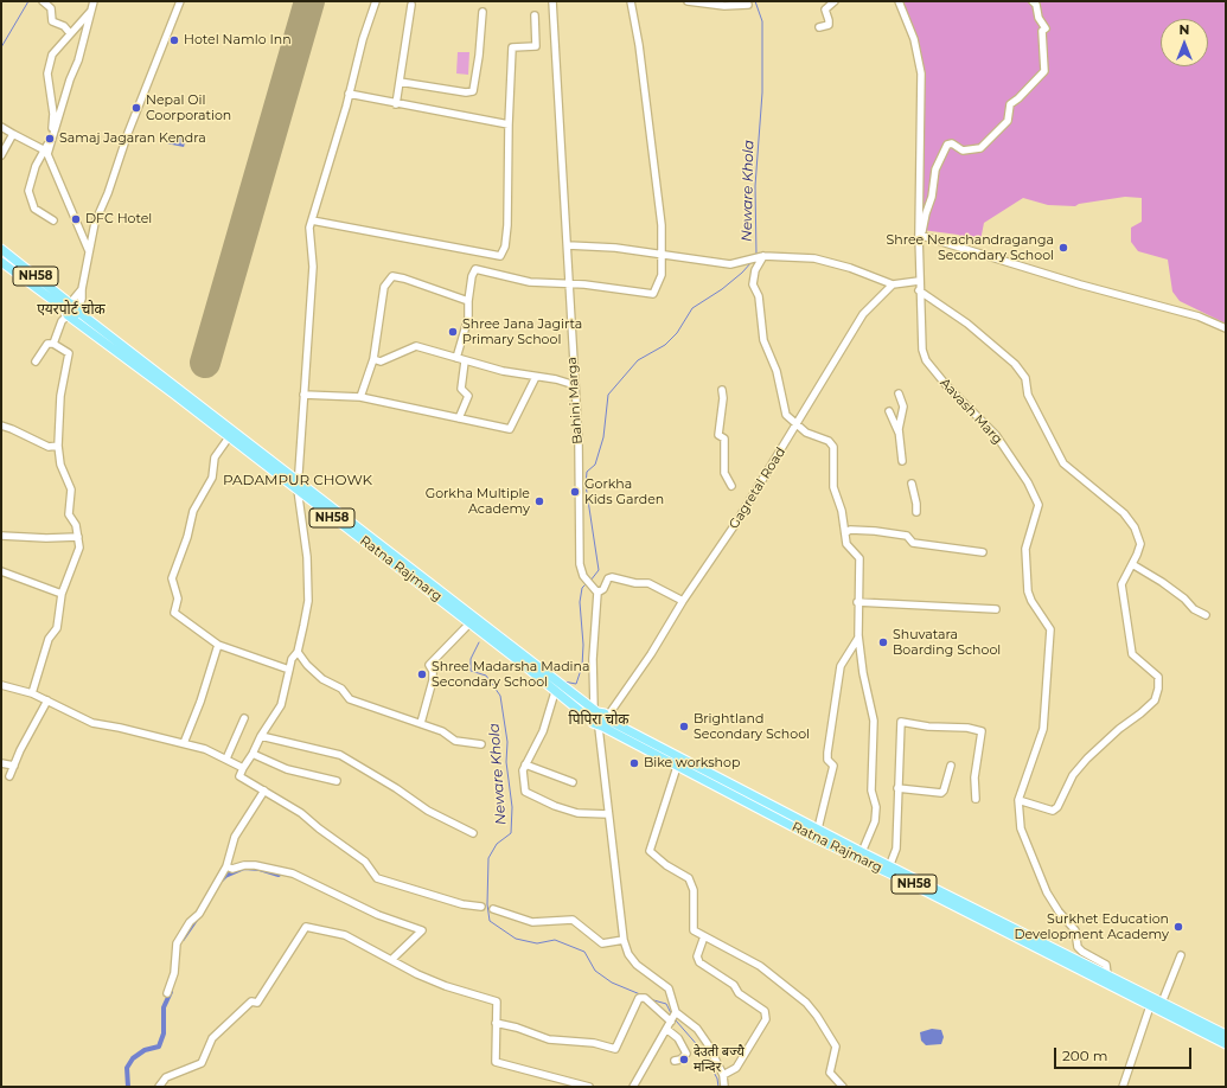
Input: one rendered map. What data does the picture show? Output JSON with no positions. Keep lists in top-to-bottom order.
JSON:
{
  "streets": {
    "main road": ["NH58", "Ratna Rajmarg"],
    "street": ["Bahini Marga", "Aavash Marg", "Gagretal Road"]
  },
  "crossings": [
    ["Aavash Marg", "Ratna Rajmarg"],
    ["Gagretal Road", "Ratna Rajmarg"]
  ],
  "districts": ["एयरपोर्ट चोक", "PADAMPUR CHOWK", "पिपिरा चोक"],
  "water": ["Neware Khola"],
  "places": [
    "Hotel Namlo Inn",
    "Nepal Oil Coorporation",
    "Samaj Jagaran Kendra",
    "DFC Hotel",
    "Shree Nerachandraganga Secondary School",
    "Shree Jana Jagirta Primary School",
    "Gorkha Kids Garden",
    "Gorkha Multiple Academy",
    "Shuvatara Boarding School",
    "Shree Madarsha Madina Secondary School",
    "Brightland Secondary School",
    "Bike workshop",
    "Surkhet Education Development Academy",
    "देउती बज्यै मन्दिर"
  ],
  "scale_bar": "200 m",
  "north": "top"
}
